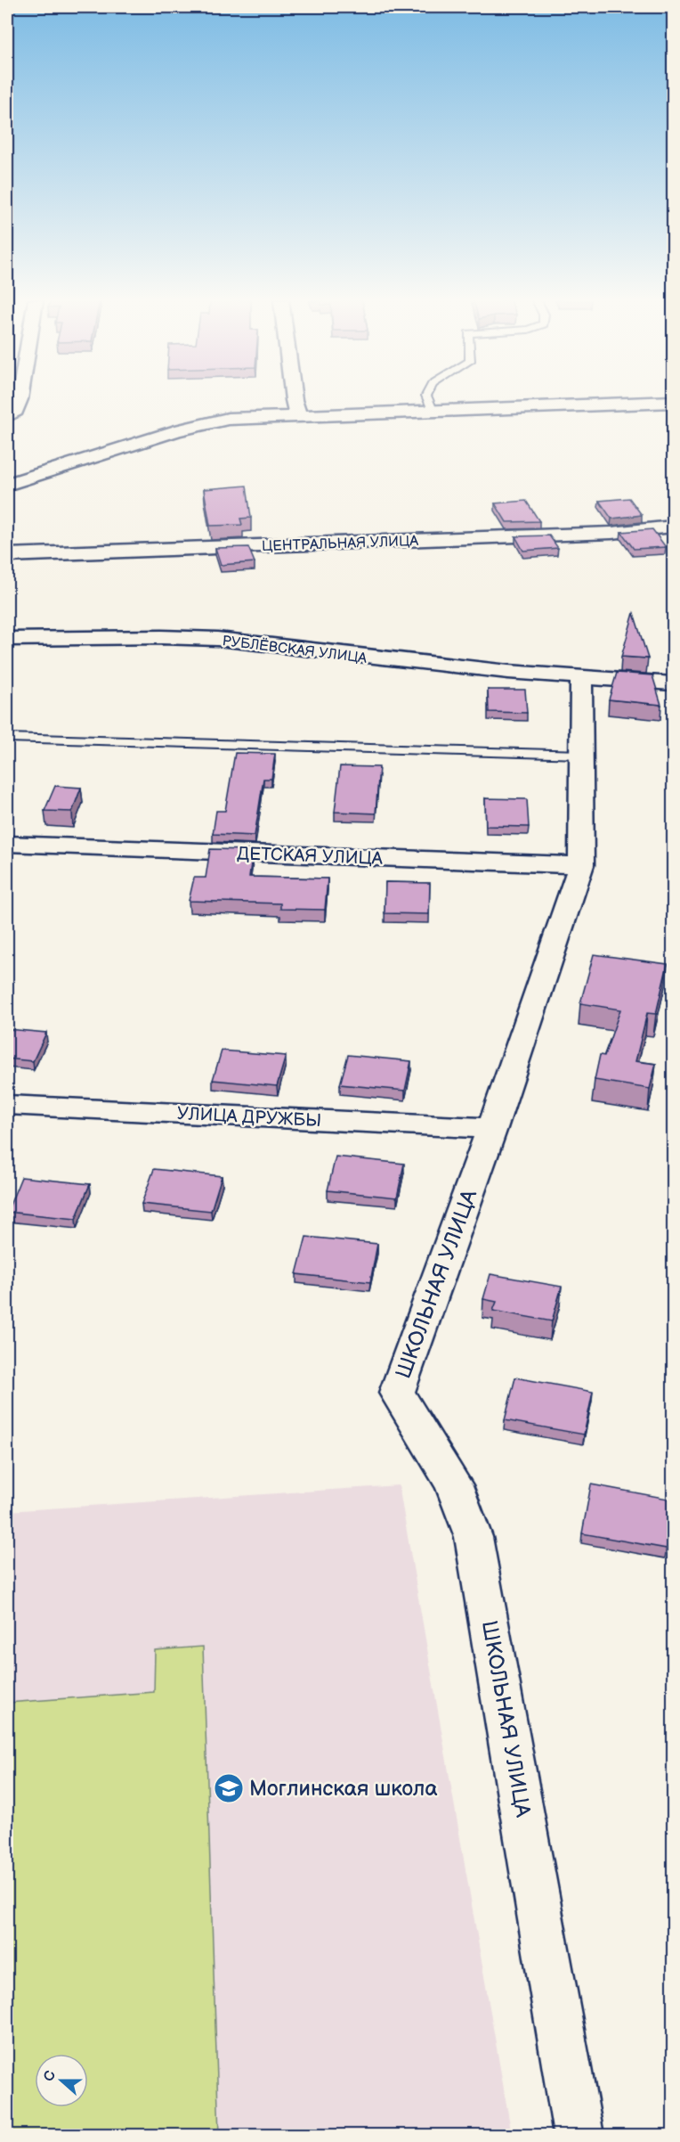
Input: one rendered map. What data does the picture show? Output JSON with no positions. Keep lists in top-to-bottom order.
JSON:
{
  "streets": {
    "street": [
      "ЦЕНТРАЛЬНАЯ УЛИЦА",
      "РУБЛЁВСКАЯ УЛИЦА",
      "ДЕТСКАЯ УЛИЦА",
      "УЛИЦА ДРУЖБЫ",
      "ШКОЛЬНАЯ УЛИЦА"
    ]
  },
  "crossings": [
    ["РУБЛЁВСКАЯ УЛИЦА", "ШКОЛЬНАЯ УЛИЦА"],
    ["ДЕТСКАЯ УЛИЦА", "ШКОЛЬНАЯ УЛИЦА"],
    ["УЛИЦА ДРУЖБЫ", "ШКОЛЬНАЯ УЛИЦА"]
  ],
  "places": {
    "school or university": ["Моглинская школа"]
  },
  "north": "left"
}
